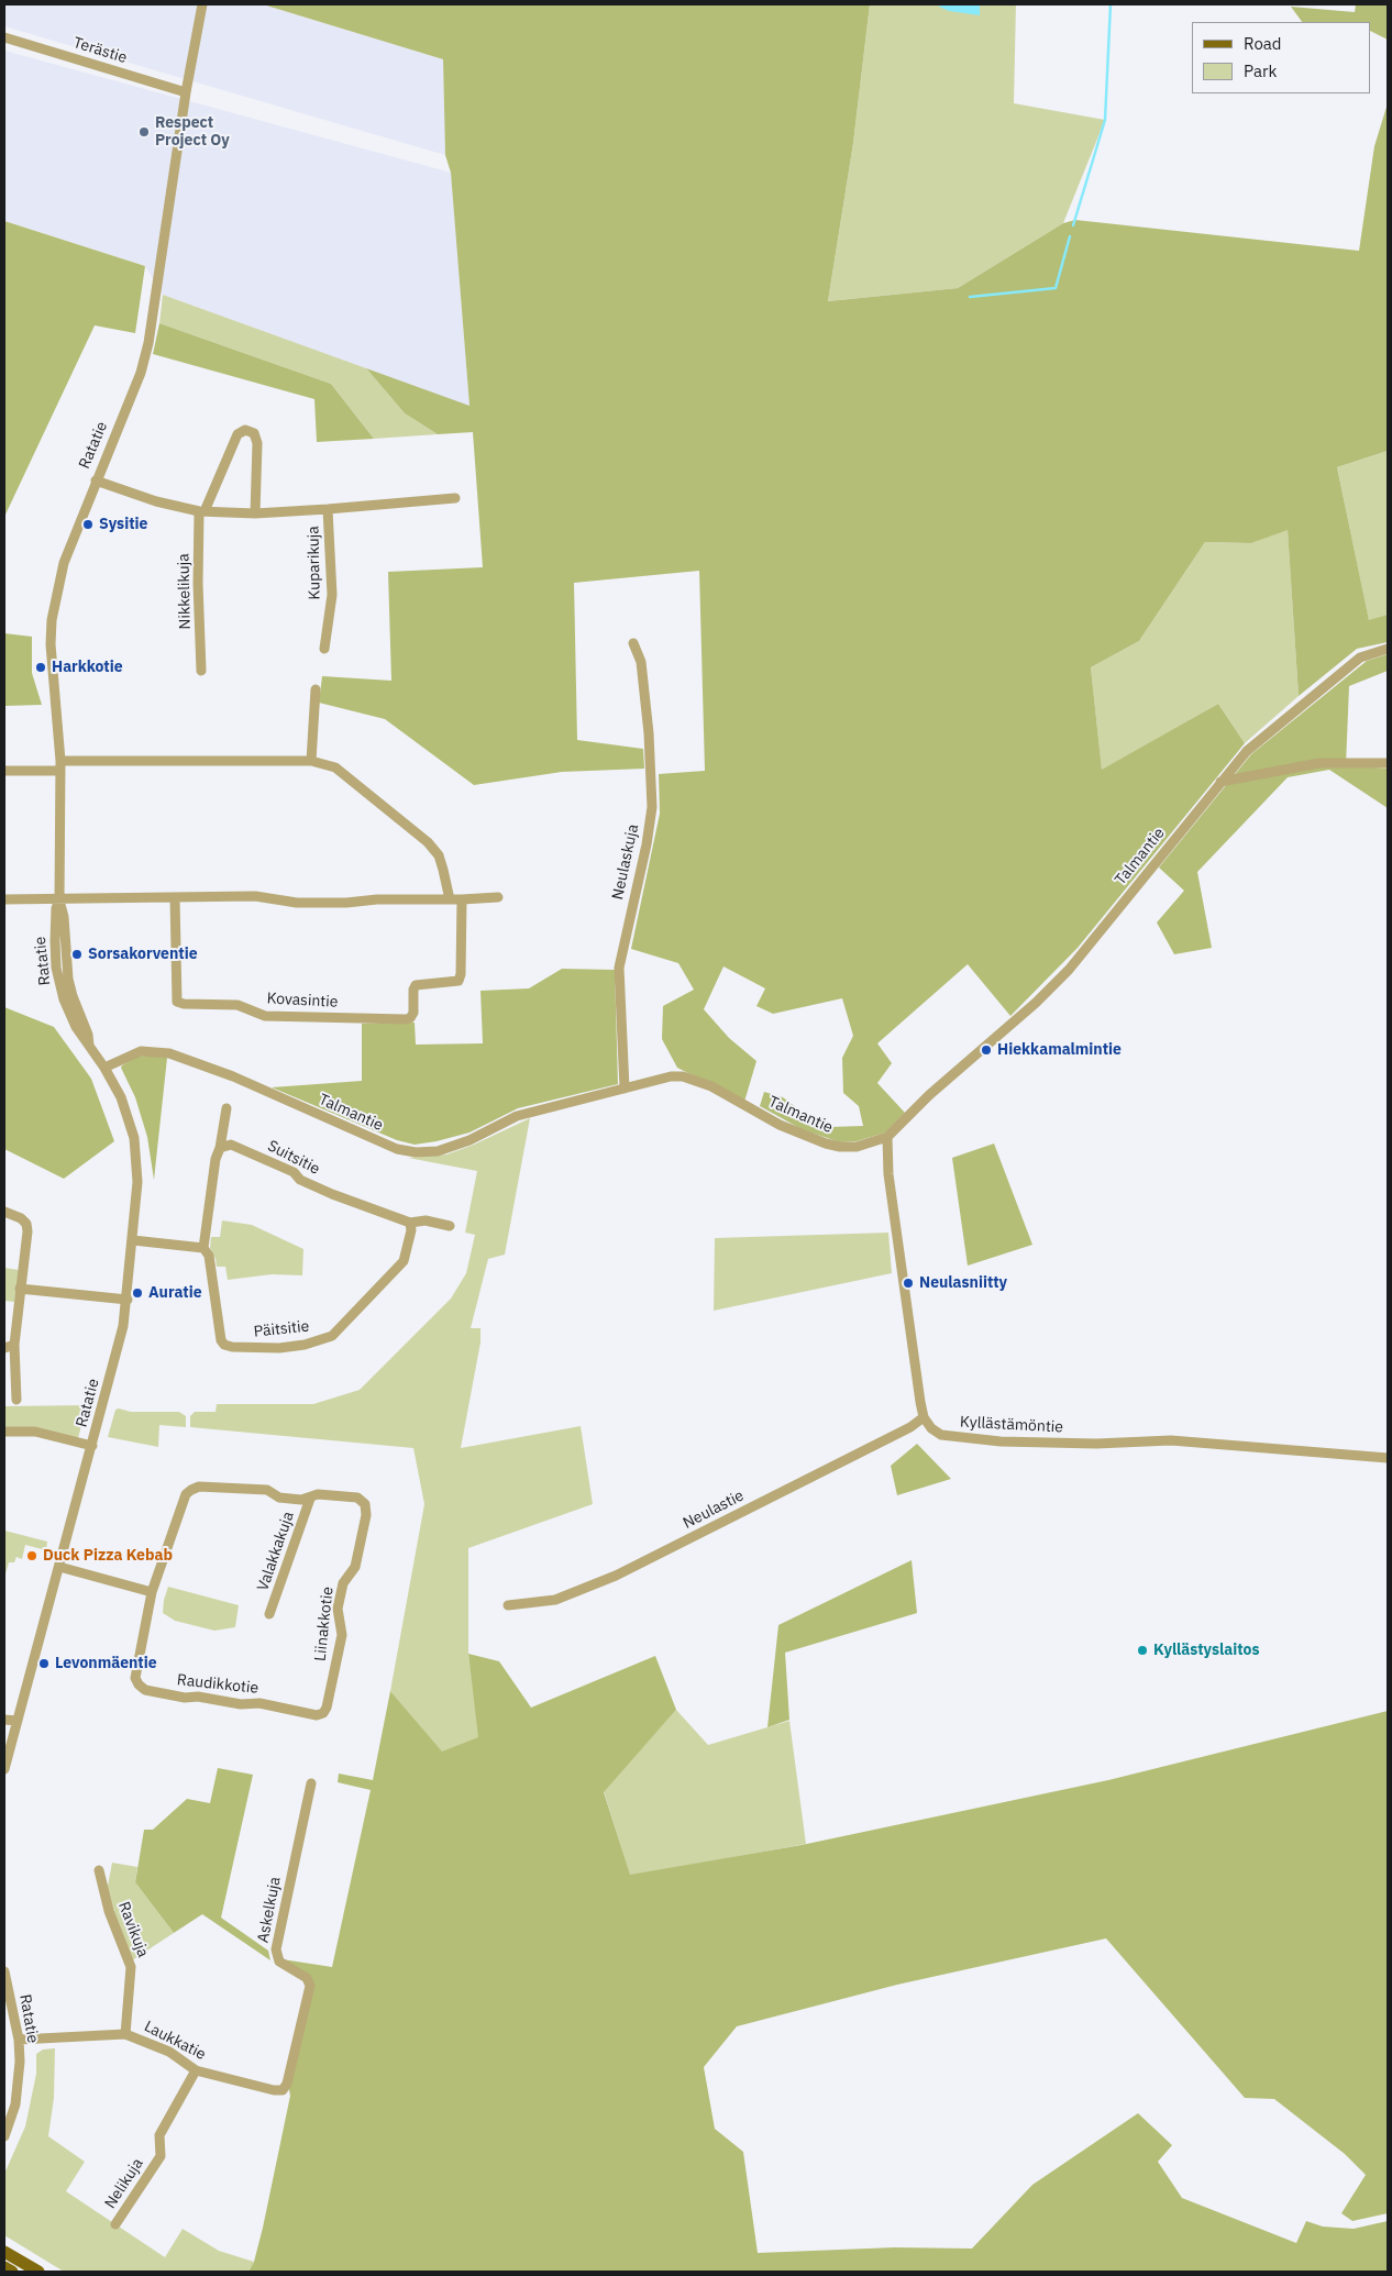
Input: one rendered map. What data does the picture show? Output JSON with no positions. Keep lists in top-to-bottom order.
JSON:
{
  "streets": {
    "street": [
      "Terästie",
      "Ratatie",
      "Kuparikuja",
      "Nikkelikuja",
      "Talmantie",
      "Neulaskuja",
      "Kovasintie",
      "Suitsitie",
      "Päitsitie",
      "Kyllästämöntie",
      "Neulastie",
      "Valakkakuja",
      "Liinakkotie",
      "Raudikkotie",
      "Askelkuja",
      "Ravikuja",
      "Laukkatie",
      "Nelikuja"
    ]
  },
  "crossings": [
    ["Terästie", "Ratatie"],
    ["Ratatie", "Talmantie"],
    ["Ratatie", "Laukkatie"],
    ["Talmantie", "Neulaskuja"],
    ["Suitsitie", "Päitsitie"],
    ["Kyllästämöntie", "Neulastie"],
    ["Valakkakuja", "Liinakkotie"],
    ["Liinakkotie", "Raudikkotie"],
    ["Askelkuja", "Laukkatie"],
    ["Ravikuja", "Laukkatie"],
    ["Laukkatie", "Nelikuja"]
  ],
  "places": [
    "Respect Project Oy",
    "Sysitie",
    "Harkkotie",
    "Sorsakorventie",
    "Hiekkamalmintie",
    "Neulasniitty",
    "Auratie",
    "Duck Pizza Kebab",
    "Kyllästyslaitos",
    "Levonmäentie"
  ],
  "legend": ["Road", "Park"]
}
